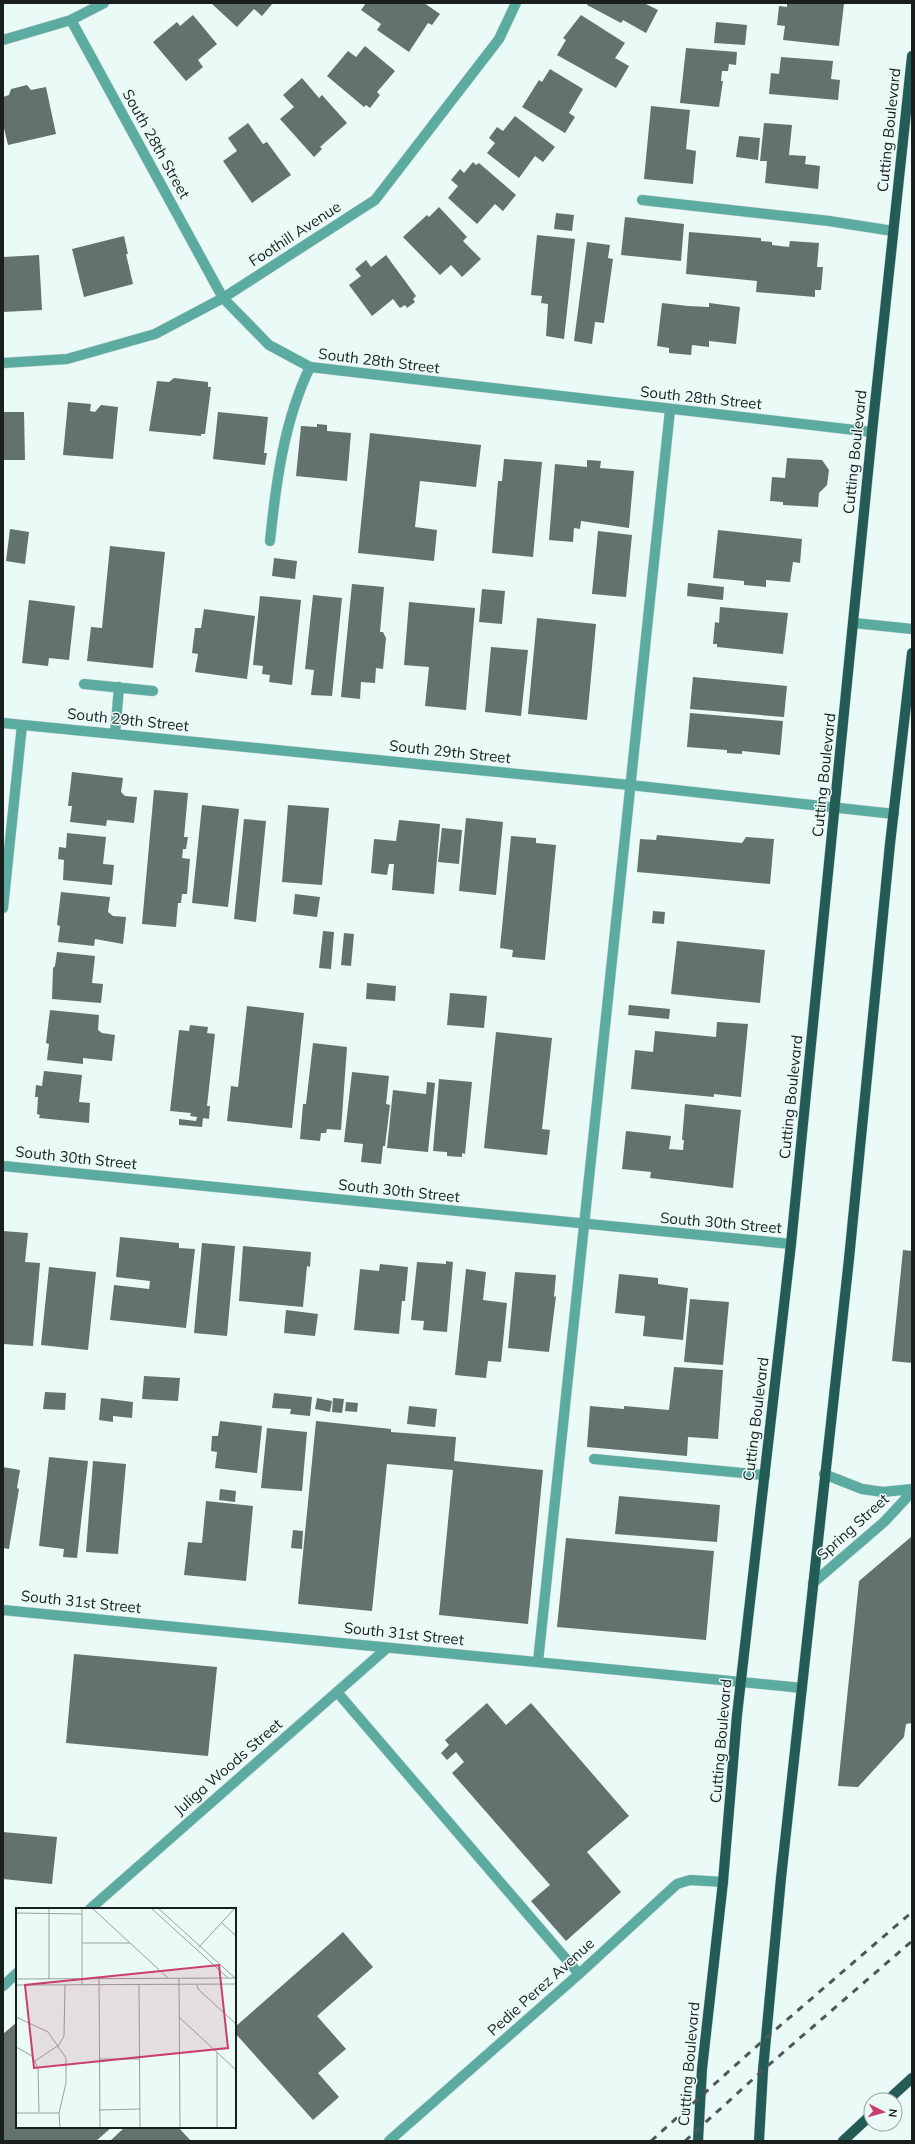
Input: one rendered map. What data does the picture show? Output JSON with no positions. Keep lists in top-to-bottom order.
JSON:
{
  "streets": {
    "main road": ["Cutting Boulevard"],
    "street": [
      "South 28th Street",
      "Foothill Avenue",
      "South 29th Street",
      "South 30th Street",
      "Spring Street",
      "South 31st Street",
      "Juliga Woods Street",
      "Pedie Perez Avenue"
    ]
  },
  "crossings": [
    ["Cutting Boulevard", "South 28th Street"],
    ["Cutting Boulevard", "South 29th Street"],
    ["Cutting Boulevard", "South 30th Street"],
    ["Cutting Boulevard", "South 31st Street"],
    ["Cutting Boulevard", "Pedie Perez Avenue"],
    ["South 28th Street", "Foothill Avenue"],
    ["South 31st Street", "Juliga Woods Street"]
  ],
  "north": "right"
}
